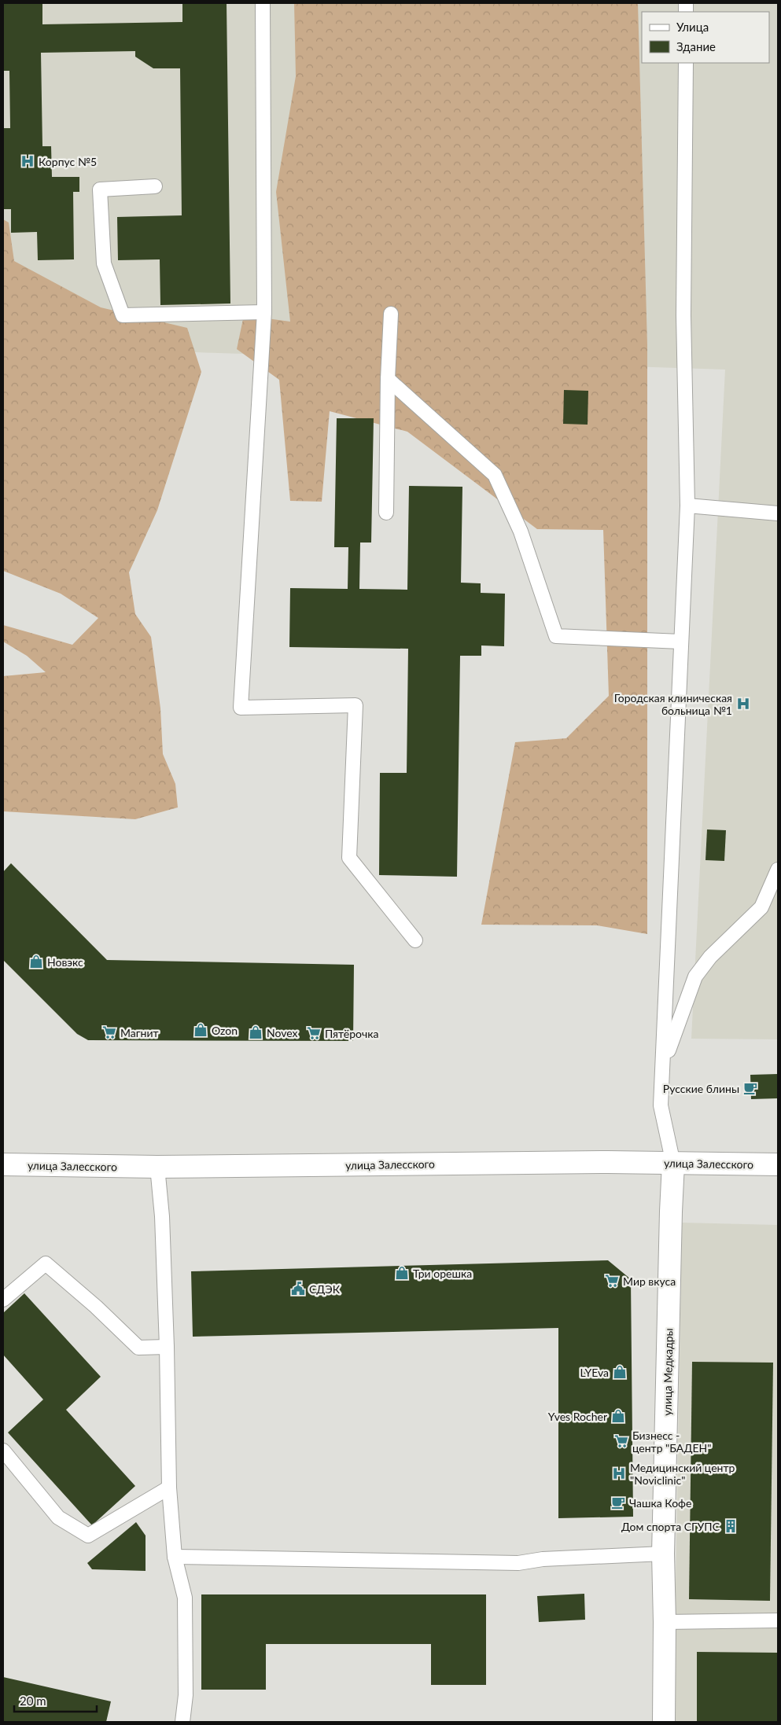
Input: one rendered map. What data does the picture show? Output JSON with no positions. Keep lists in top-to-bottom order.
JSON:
{
  "streets": {
    "main road": ["улица Залесского", "улица Медкадры"]
  },
  "crossings": [
    ["улица Залесского", "улица Медкадры"]
  ],
  "places": {
    "hospital": ["Корпус №5", "Городская клиническая больница №1", "Медицинский центр \"Noviclinic\""],
    "shop": [
      "Новэкс",
      "Ozon",
      "Novex",
      "Три орешка",
      "LYEva",
      "Yves Rocher"
    ],
    "supermarket": [
      "Магнит",
      "Пятёрочка",
      "Мир вкуса",
      "Бизнесс - центр \"БАДЕН\""
    ],
    "cafe": ["Русские блины", "Чашка Кофе"],
    "public building": ["СДЭК"],
    "building": ["Дом спорта СГУПС"]
  },
  "legend": ["Улица", "Здание"],
  "scale_bar": "20 m"
}
